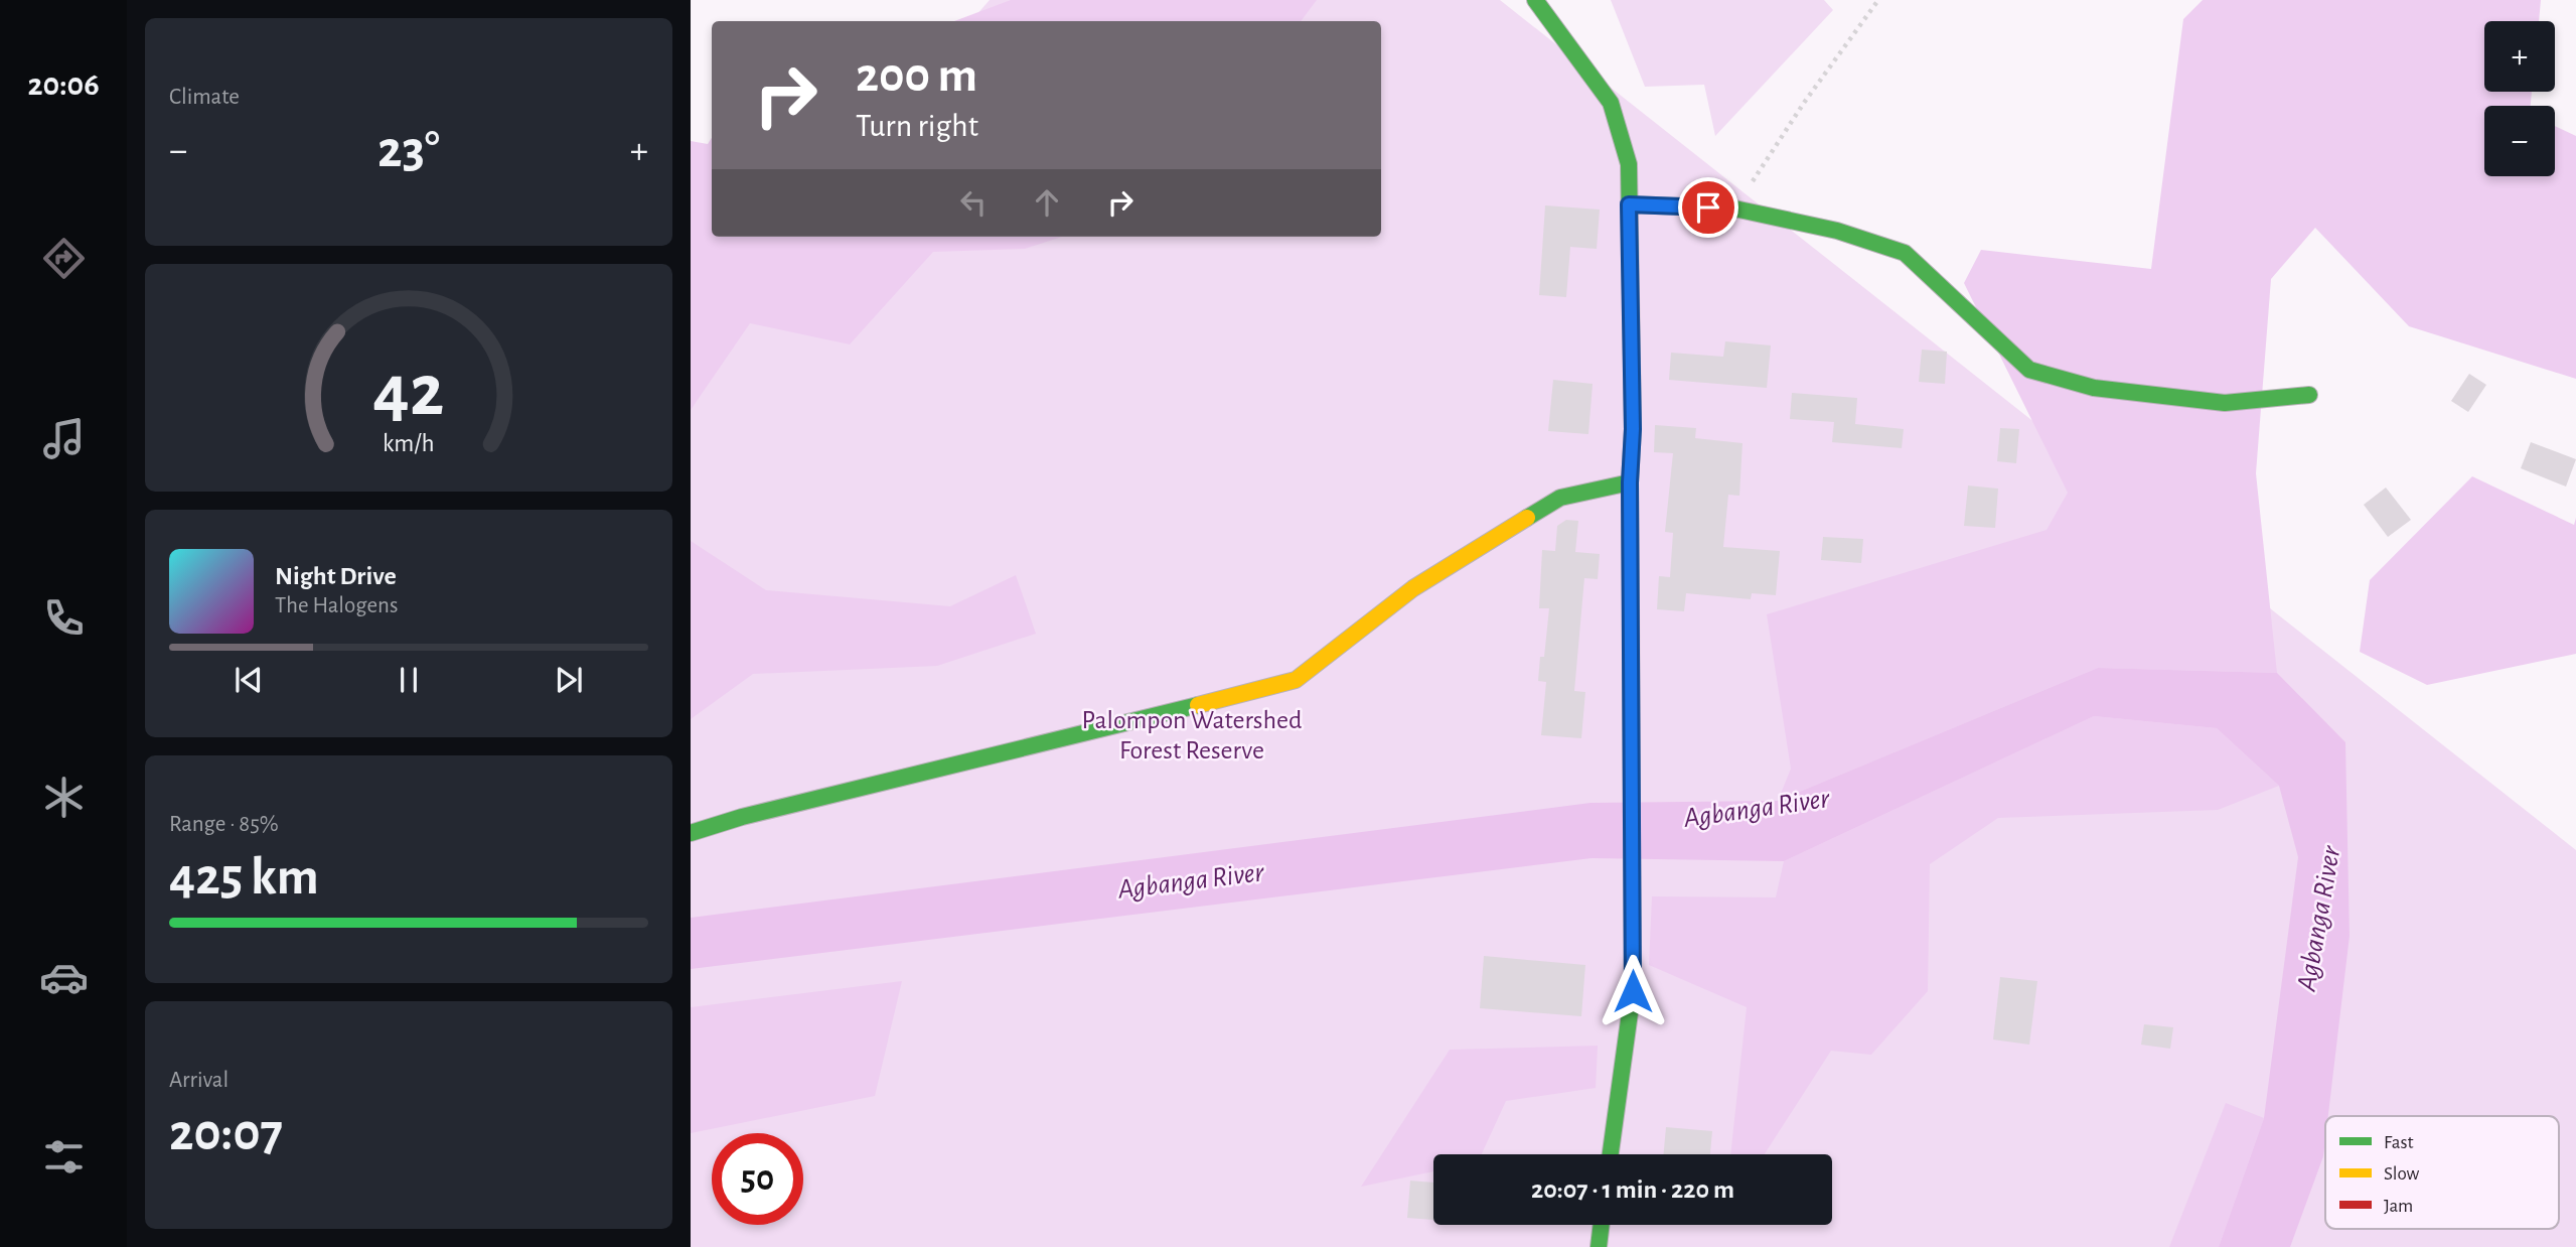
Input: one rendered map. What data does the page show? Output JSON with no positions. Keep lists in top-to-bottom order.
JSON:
{
  "water": ["Agbanga River"],
  "parks": ["Palompon Watershed Forest Reserve"],
  "legend": ["Fast", "Slow", "Jam"],
  "page": {
    "tabs": "20:06",
    "tile": [
      "Climate",
      ["Range · 85%", "425 km"],
      ["Arrival", "20:07"]
    ],
    "map_buttons": ["+", "−"],
    "turn": ["200 m", "Turn right"],
    "heat": ["−", "23°", "+"],
    "song": ["Night Drive", "The Halogens"],
    "limit": "50",
    "trip": "20:07 · 1 min · 220 m",
    "gauge": ["42", "km/h"]
  }
}
